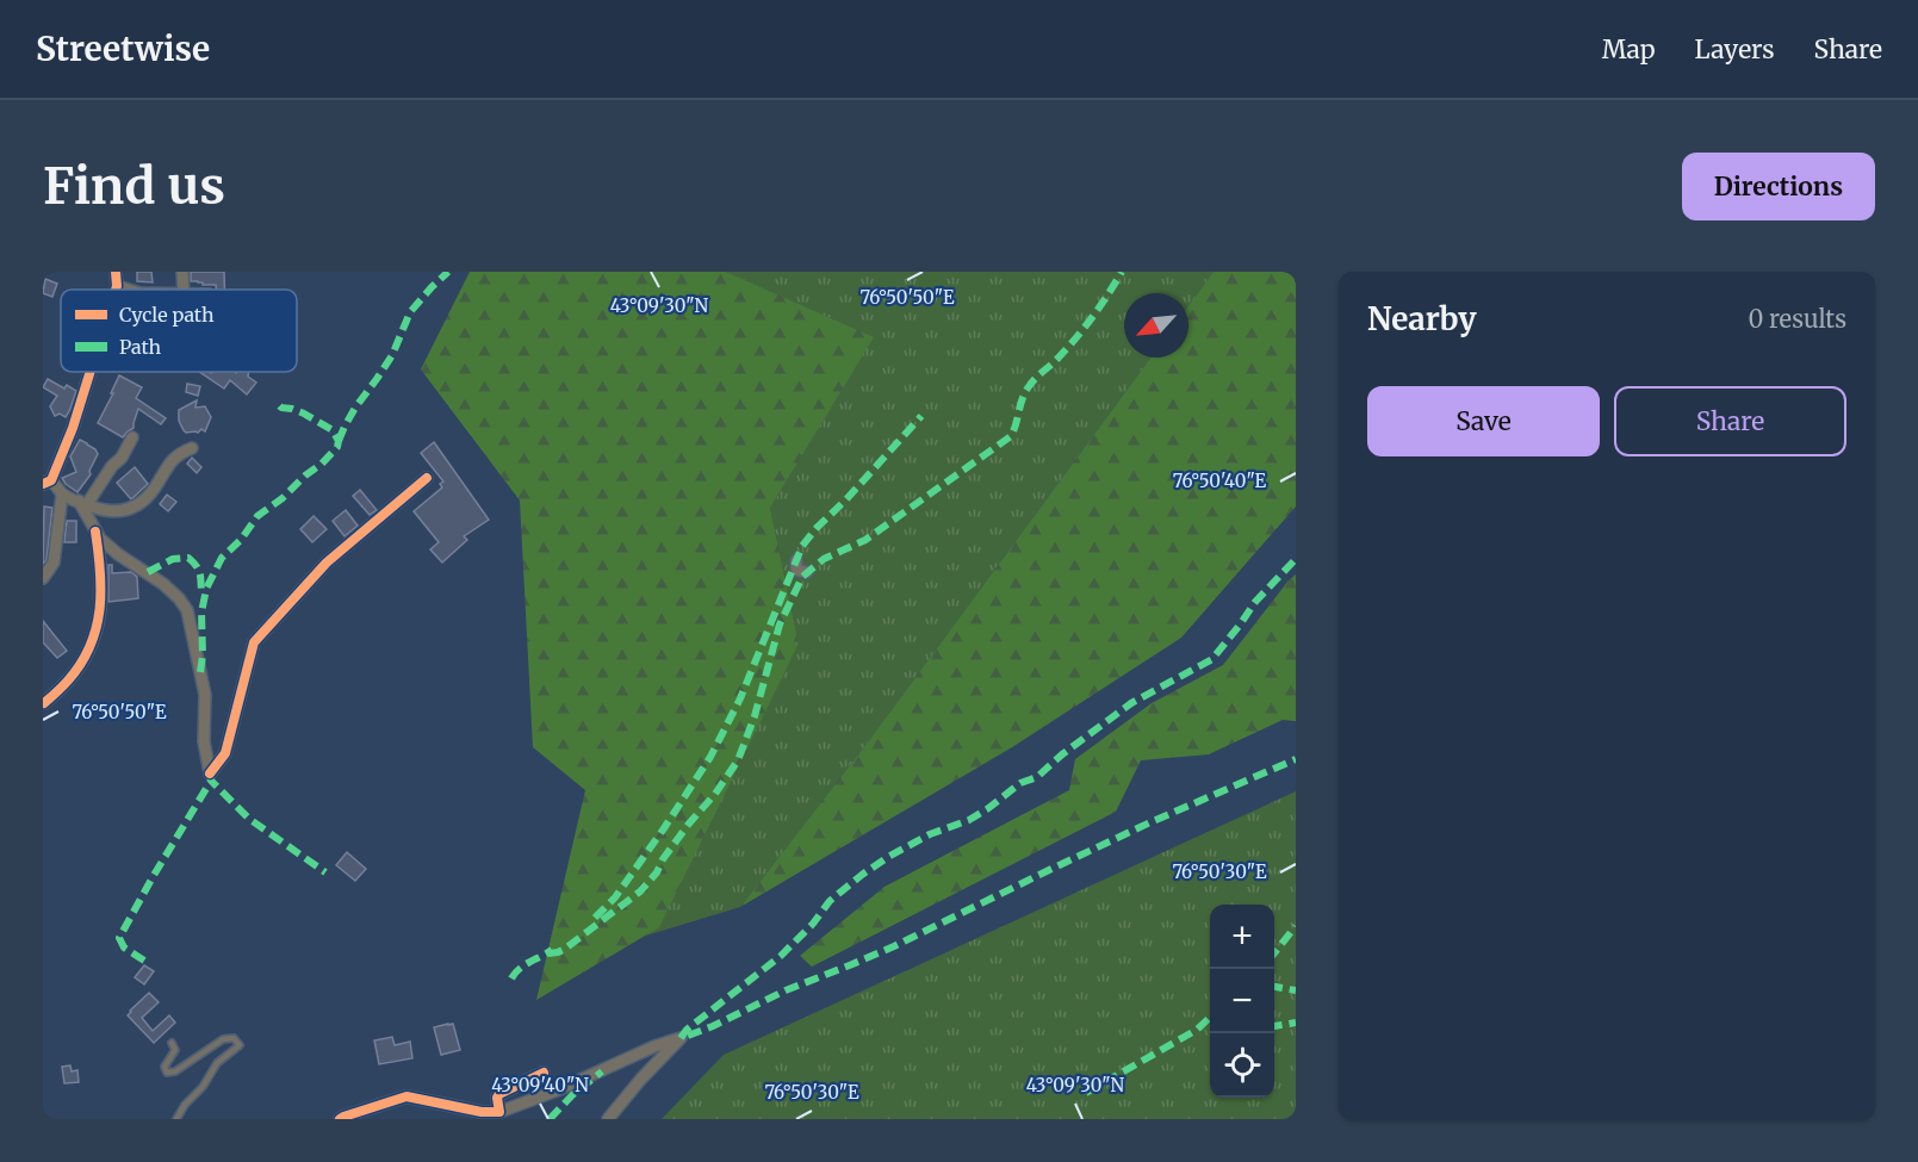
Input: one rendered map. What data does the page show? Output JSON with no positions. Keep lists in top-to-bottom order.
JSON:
{
  "legend": ["Cycle path", "Path"],
  "north": "bottom left",
  "page": {
    "header": "Streetwise",
    "nav": ["Map", "Layers", "Share"],
    "buttons": [
      "Directions",
      ["Save", "Share"]
    ],
    "title": "Find us",
    "heading": ["Nearby", "0 results"],
    "map_buttons": ["+", "−"]
  },
  "coordinates": [
    "76°50'50\"E",
    "43°09'30\"N",
    "76°50'40\"E",
    "76°50'30\"E",
    "43°09'40\"N"
  ]
}
